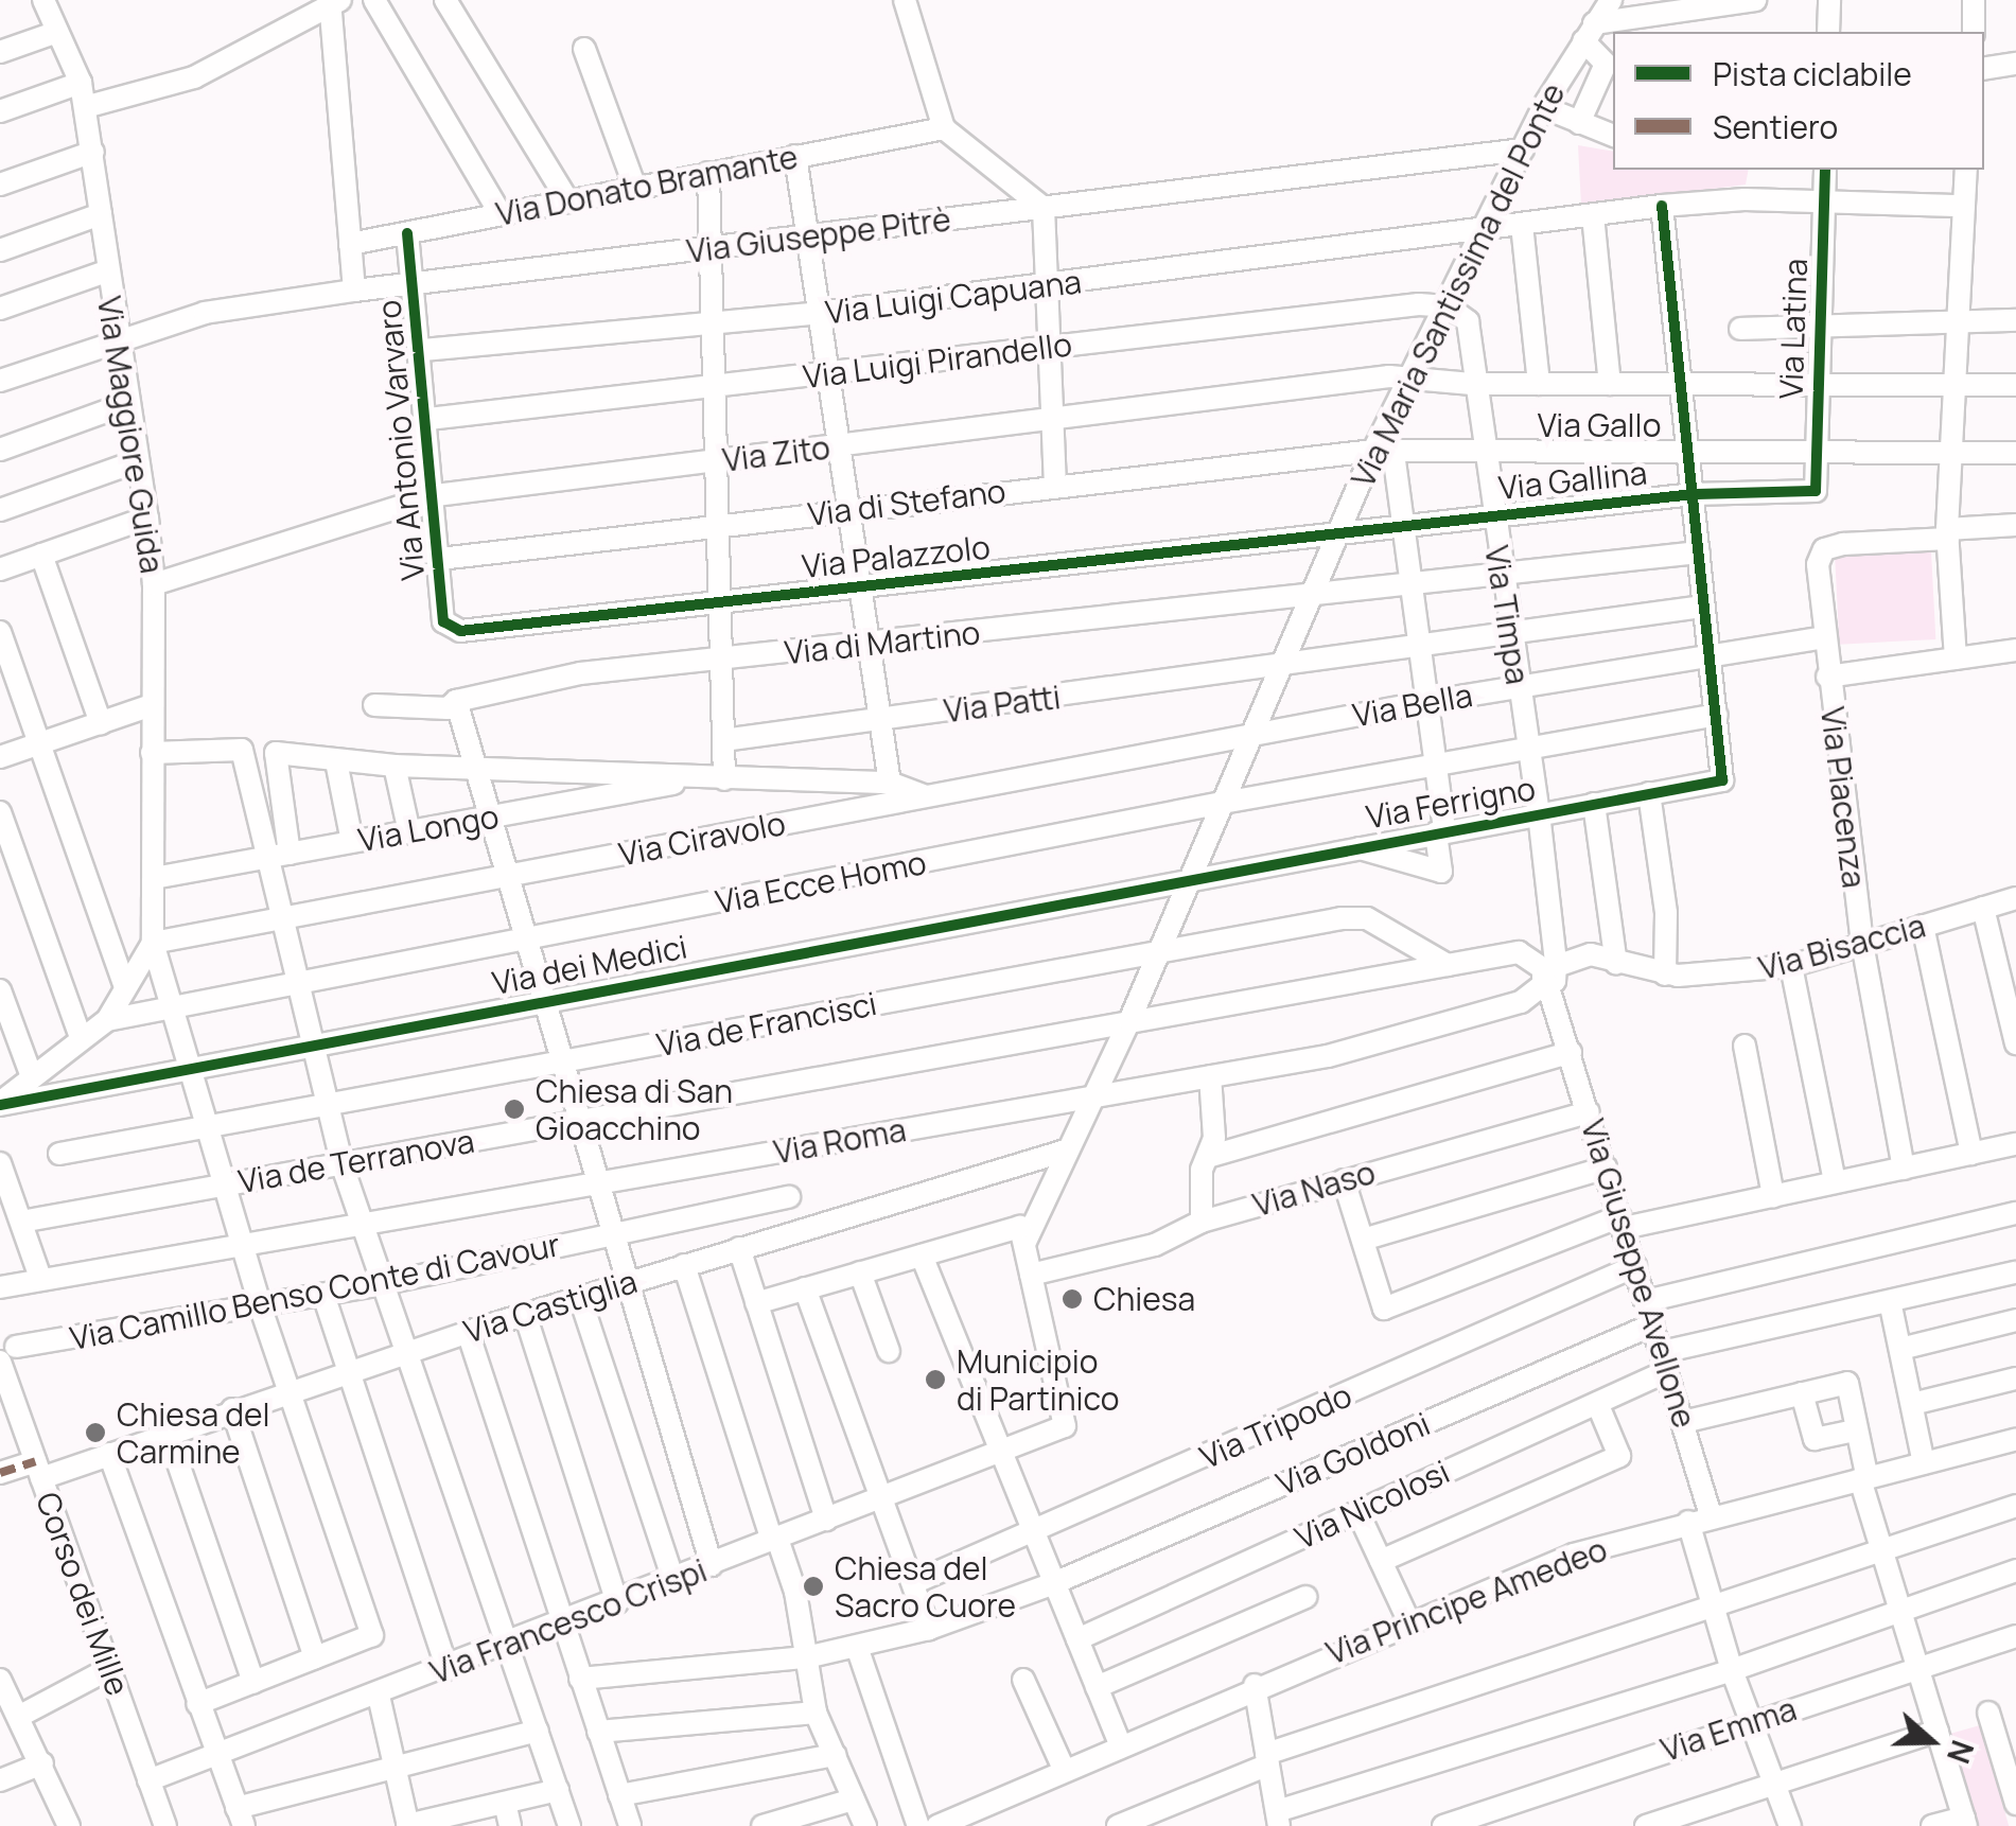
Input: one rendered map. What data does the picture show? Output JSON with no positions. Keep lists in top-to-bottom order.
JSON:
{
  "streets": {
    "street": [
      "Via Donato Bramante",
      "Via Giuseppe Pitrè",
      "Via Maria Santissima del Ponte",
      "Via Luigi Capuana",
      "Via Latina",
      "Via Luigi Pirandello",
      "Via Gallo",
      "Via Maggiore Guida",
      "Via Antonio Varvaro",
      "Via Zito",
      "Via Gallina",
      "Via di Stefano",
      "Via Palazzolo",
      "Via Timpa",
      "Via di Martino",
      "Via Patti",
      "Via Bella",
      "Via Piacenza",
      "Via Ferrigno",
      "Via Longo",
      "Via Ciravolo",
      "Via Ecce Homo",
      "Via Bisaccia",
      "Via dei Medici",
      "Via de Francisci",
      "Via Roma",
      "Via de Terranova",
      "Via Naso",
      "Via Giuseppe Avellone",
      "Via Camillo Benso Conte di Cavour",
      "Via Castiglia",
      "Via Tripodo",
      "Via Goldoni",
      "Via Nicolosi",
      "Corso dei Mille",
      "Via Principe Amedeo",
      "Via Francesco Crispi",
      "Via Emma"
    ]
  },
  "crossings": [
    ["Via Donato Bramante", "Via Antonio Varvaro"],
    ["Via Giuseppe Pitrè", "Via Maria Santissima del Ponte"],
    ["Via Giuseppe Pitrè", "Via Maggiore Guida"],
    ["Via Giuseppe Pitrè", "Via Antonio Varvaro"],
    ["Via Maria Santissima del Ponte", "Via Luigi Capuana"],
    ["Via Maria Santissima del Ponte", "Via Luigi Pirandello"],
    ["Via Maria Santissima del Ponte", "Via Gallo"],
    ["Via Maria Santissima del Ponte", "Via Zito"],
    ["Via Maria Santissima del Ponte", "Via Gallina"],
    ["Via Maria Santissima del Ponte", "Via di Stefano"],
    ["Via Maria Santissima del Ponte", "Via Palazzolo"],
    ["Via Maria Santissima del Ponte", "Via Timpa"],
    ["Via Maria Santissima del Ponte", "Via di Martino"],
    ["Via Maria Santissima del Ponte", "Via Patti"],
    ["Via Maria Santissima del Ponte", "Via Bella"],
    ["Via Maria Santissima del Ponte", "Via Ferrigno"],
    ["Via Maria Santissima del Ponte", "Via Ciravolo"],
    ["Via Maria Santissima del Ponte", "Via Ecce Homo"],
    ["Via Maria Santissima del Ponte", "Via dei Medici"],
    ["Via Maria Santissima del Ponte", "Via de Francisci"],
    ["Via Maria Santissima del Ponte", "Via Roma"],
    ["Via Maria Santissima del Ponte", "Via de Terranova"],
    ["Via Maria Santissima del Ponte", "Via Castiglia"],
    ["Via Luigi Capuana", "Via Latina"],
    ["Via Luigi Capuana", "Via Antonio Varvaro"],
    ["Via Latina", "Via Gallo"],
    ["Via Latina", "Via Zito"],
    ["Via Latina", "Via Gallina"],
    ["Via Luigi Pirandello", "Via Antonio Varvaro"],
    ["Via Luigi Pirandello", "Via Timpa"],
    ["Via Gallo", "Via di Stefano"],
    ["Via Gallo", "Via Timpa"],
    ["Via Maggiore Guida", "Via Zito"],
    ["Via Maggiore Guida", "Via Longo"],
    ["Via Maggiore Guida", "Via Ciravolo"],
    ["Via Maggiore Guida", "Via Ecce Homo"],
    ["Via Maggiore Guida", "Via dei Medici"],
    ["Via Maggiore Guida", "Via de Francisci"],
    ["Via Maggiore Guida", "Via Roma"],
    ["Via Maggiore Guida", "Via de Terranova"],
    ["Via Maggiore Guida", "Via Camillo Benso Conte di Cavour"],
    ["Via Maggiore Guida", "Via Castiglia"],
    ["Via Antonio Varvaro", "Via Zito"],
    ["Via Antonio Varvaro", "Via di Stefano"],
    ["Via Antonio Varvaro", "Via Palazzolo"],
    ["Via Zito", "Via Timpa"],
    ["Via Gallina", "Via Palazzolo"],
    ["Via Gallina", "Via Timpa"],
    ["Via Timpa", "Via di Martino"],
    ["Via Timpa", "Via Patti"],
    ["Via Timpa", "Via Bella"],
    ["Via Timpa", "Via Ferrigno"],
    ["Via Timpa", "Via Ecce Homo"],
    ["Via Timpa", "Via Bisaccia"],
    ["Via Timpa", "Via Roma"],
    ["Via Timpa", "Via de Terranova"],
    ["Via Timpa", "Via Giuseppe Avellone"],
    ["Via Bella", "Via Piacenza"],
    ["Via Bella", "Via Ciravolo"],
    ["Via Piacenza", "Via Bisaccia"],
    ["Via Ferrigno", "Via Ecce Homo"],
    ["Via Ferrigno", "Via dei Medici"],
    ["Via Bisaccia", "Via Roma"],
    ["Via Bisaccia", "Via de Terranova"],
    ["Via Bisaccia", "Via Giuseppe Avellone"],
    ["Via de Francisci", "Via de Terranova"],
    ["Via Roma", "Via de Terranova"],
    ["Via Roma", "Via Giuseppe Avellone"],
    ["Via de Terranova", "Via Giuseppe Avellone"],
    ["Via Naso", "Via Giuseppe Avellone"],
    ["Via Naso", "Via Francesco Crispi"],
    ["Via Giuseppe Avellone", "Via Tripodo"],
    ["Via Giuseppe Avellone", "Via Goldoni"],
    ["Via Giuseppe Avellone", "Via Nicolosi"],
    ["Via Giuseppe Avellone", "Via Principe Amedeo"],
    ["Via Giuseppe Avellone", "Via Emma"],
    ["Via Camillo Benso Conte di Cavour", "Corso dei Mille"],
    ["Via Castiglia", "Corso dei Mille"],
    ["Corso dei Mille", "Via Francesco Crispi"]
  ],
  "places": [
    "Chiesa di San Gioacchino",
    "Chiesa",
    "Municipio di Partinico",
    "Chiesa del Carmine",
    "Chiesa del Sacro Cuore"
  ],
  "legend": ["Pista ciclabile", "Sentiero"],
  "north": "right"
}
